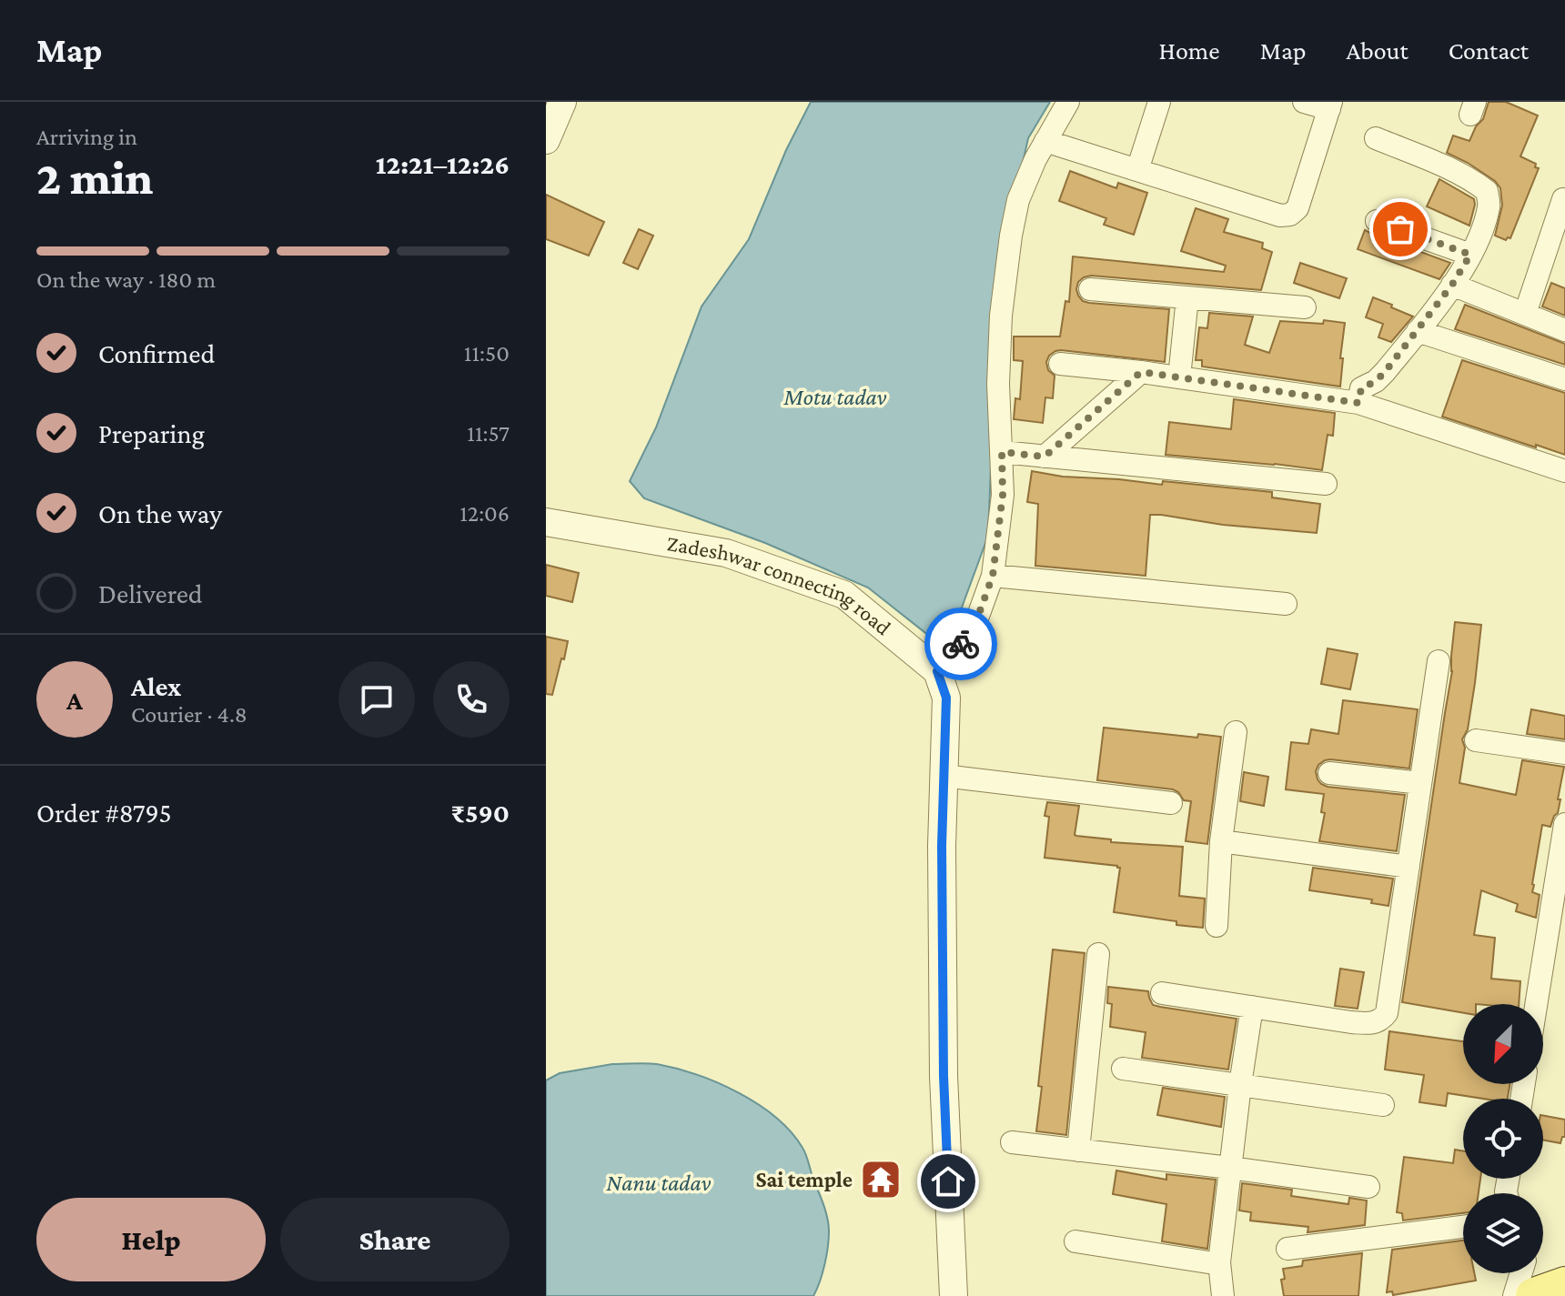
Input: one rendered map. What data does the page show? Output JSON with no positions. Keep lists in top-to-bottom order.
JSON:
{
  "streets": {
    "street": ["Zadeshwar connecting road"]
  },
  "water": ["Motu tadav", "Nanu tadav"],
  "places": {
    "temple": ["Sai temple"]
  },
  "north": "bottom left",
  "page": {
    "header": "Map",
    "nav": [
      "Home",
      "Map",
      "About",
      "Contact"
    ],
    "heading": ["2 min", "Arriving in", "12:21–12:26"],
    "panel": [
      "Alex",
      "Courier · 4.8",
      "Order #8795",
      "₹590"
    ],
    "bar": "On the way · 180 m",
    "list": [
      ["Confirmed", "11:50"],
      ["Preparing", "11:57"],
      ["On the way", "12:06"],
      "Delivered"
    ],
    "round": "A",
    "buttons": ["Help", "Share"]
  }
}
